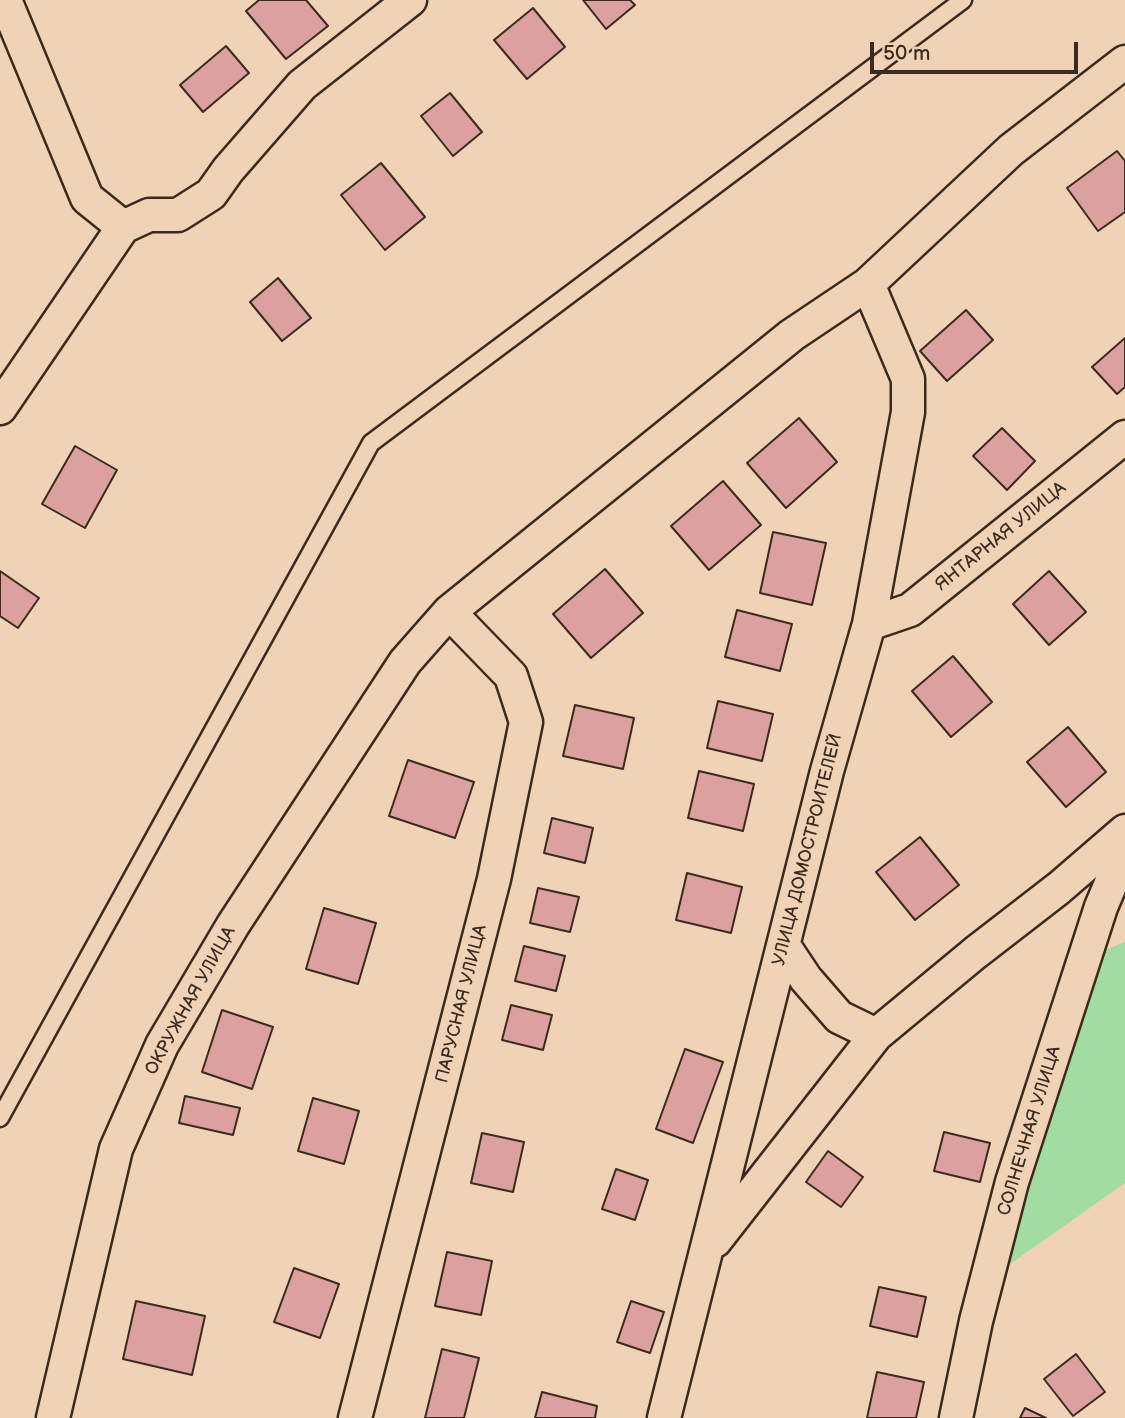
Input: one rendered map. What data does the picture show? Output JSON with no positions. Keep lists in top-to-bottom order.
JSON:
{
  "streets": {
    "street": [
      "ЯНТАРНАЯ УЛИЦА",
      "УЛИЦА ДОМОСТРОИТЕЛЕЙ",
      "ОКРУЖНАЯ УЛИЦА",
      "ПАРУСНАЯ УЛИЦА",
      "СОЛНЕЧНАЯ УЛИЦА"
    ]
  },
  "crossings": [
    ["ЯНТАРНАЯ УЛИЦА", "УЛИЦА ДОМОСТРОИТЕЛЕЙ"],
    ["УЛИЦА ДОМОСТРОИТЕЛЕЙ", "ОКРУЖНАЯ УЛИЦА"],
    ["ОКРУЖНАЯ УЛИЦА", "ПАРУСНАЯ УЛИЦА"]
  ],
  "scale_bar": "50 m"
}
